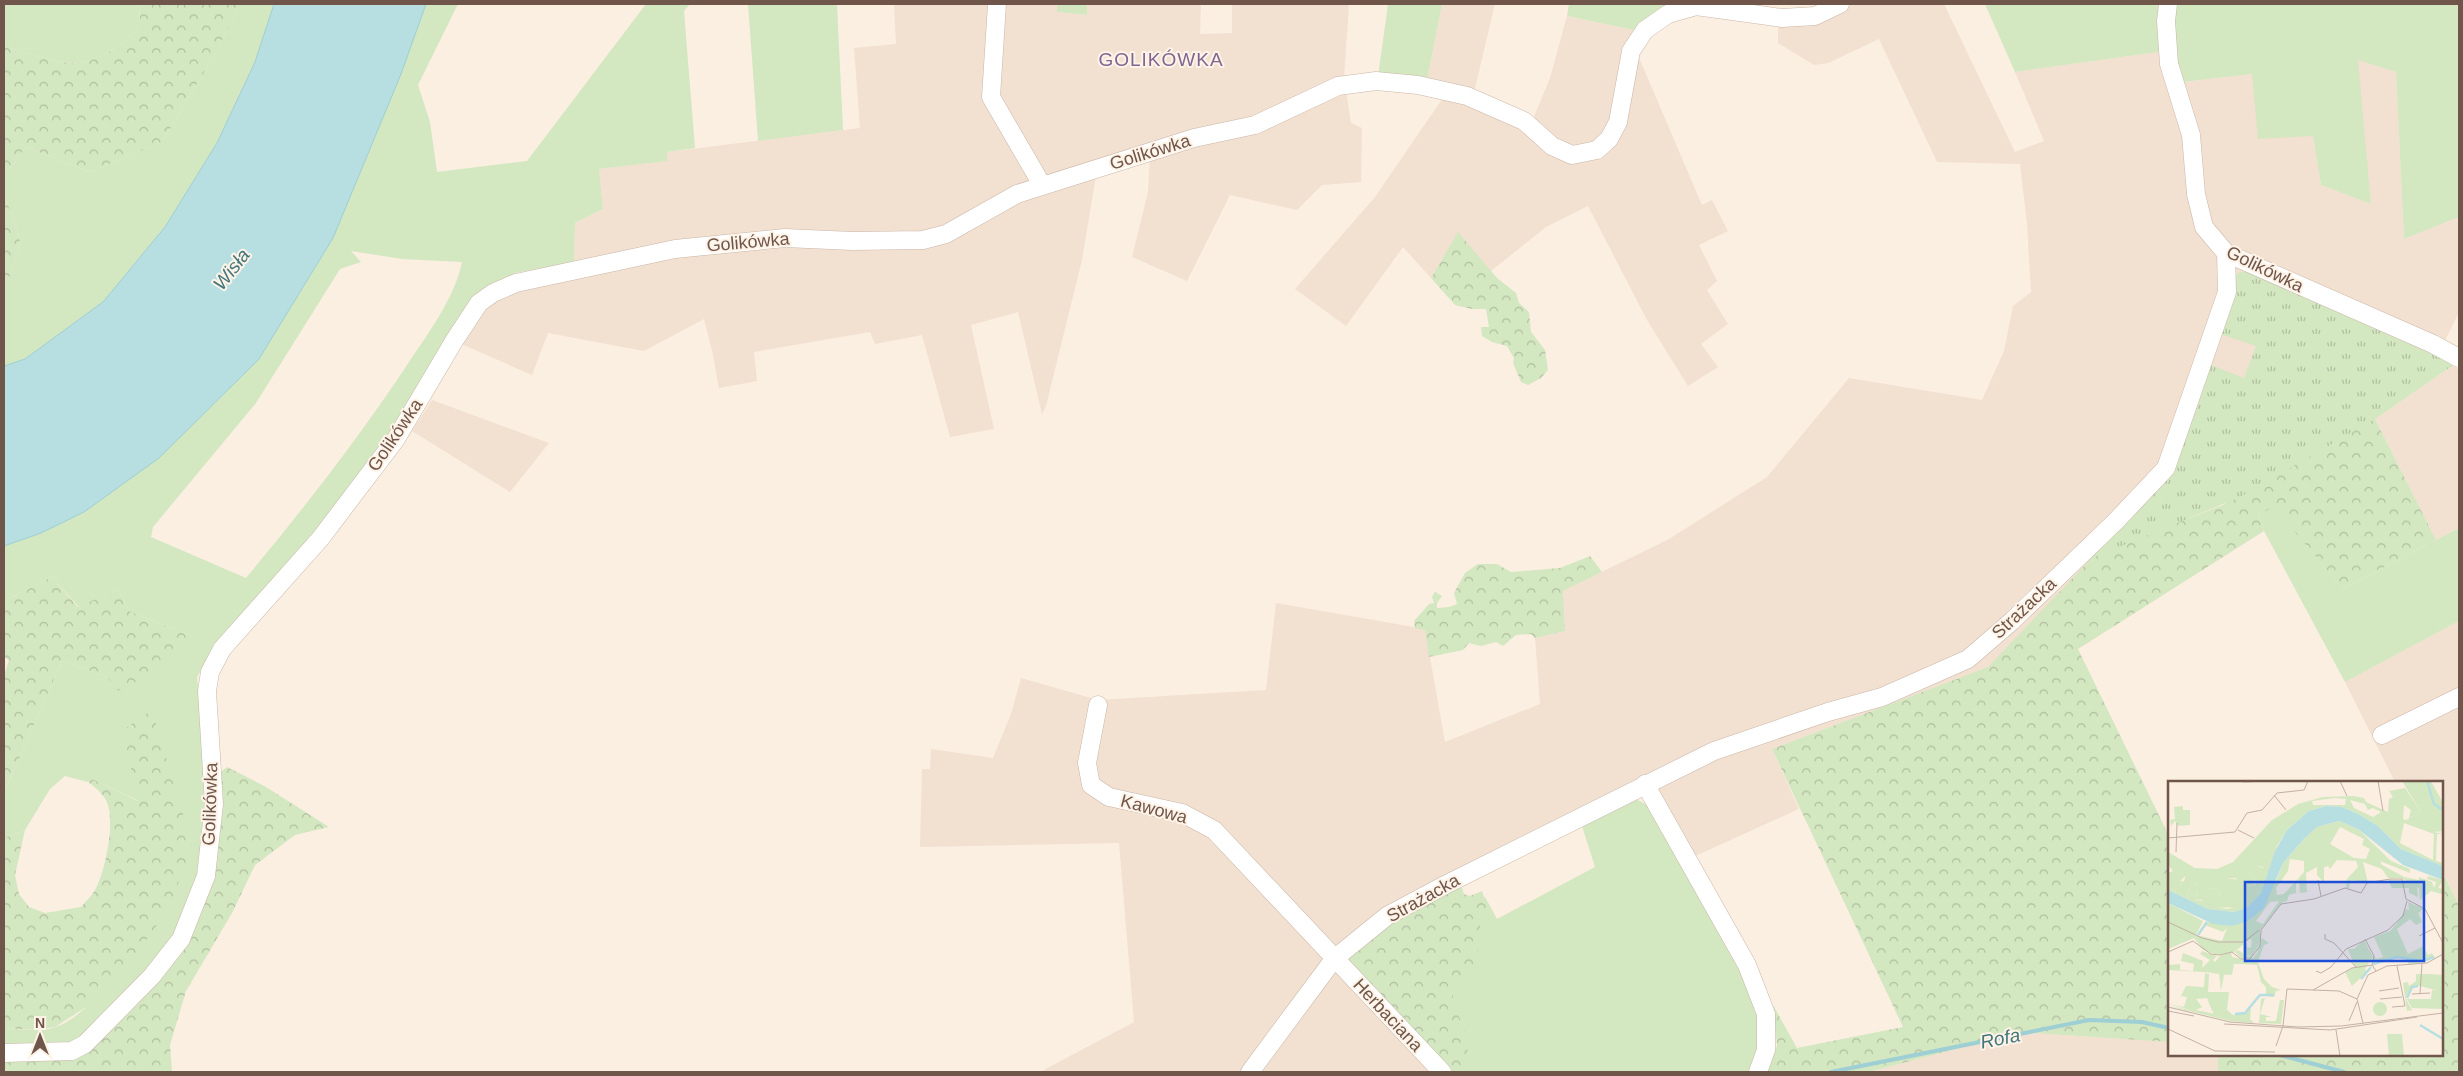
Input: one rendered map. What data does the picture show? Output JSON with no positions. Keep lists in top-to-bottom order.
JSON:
{
  "streets": {
    "street": [
      "Golikówka",
      "Strażacka",
      "Kawowa",
      "Herbaciana"
    ]
  },
  "crossings": [
    ["Golikówka", "Strażacka"],
    ["Strażacka", "Kawowa"],
    ["Strażacka", "Herbaciana"],
    ["Kawowa", "Herbaciana"]
  ],
  "districts": ["GOLIKÓWKA"],
  "water": ["Wisła", "Rofa"],
  "north": "top"
}
